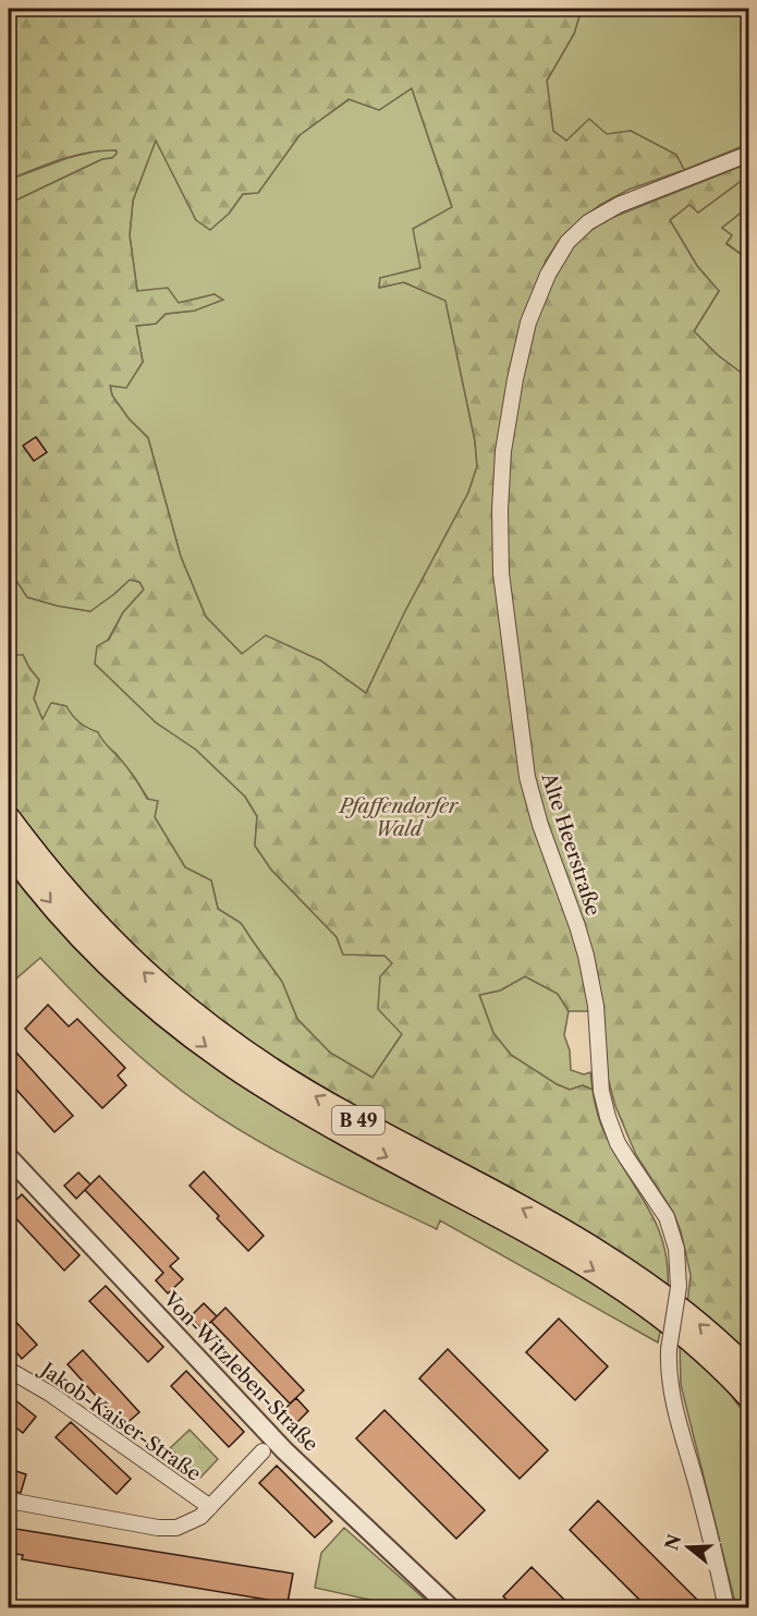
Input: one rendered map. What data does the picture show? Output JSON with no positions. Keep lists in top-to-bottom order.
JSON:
{
  "streets": {
    "highway": ["B 49"],
    "street": ["Alte Heerstraße", "Von-Witzleben-Straße", "Jakob-Kaiser-Straße"]
  },
  "parks": ["Pfaffendorfer Wald"],
  "north": "left"
}
